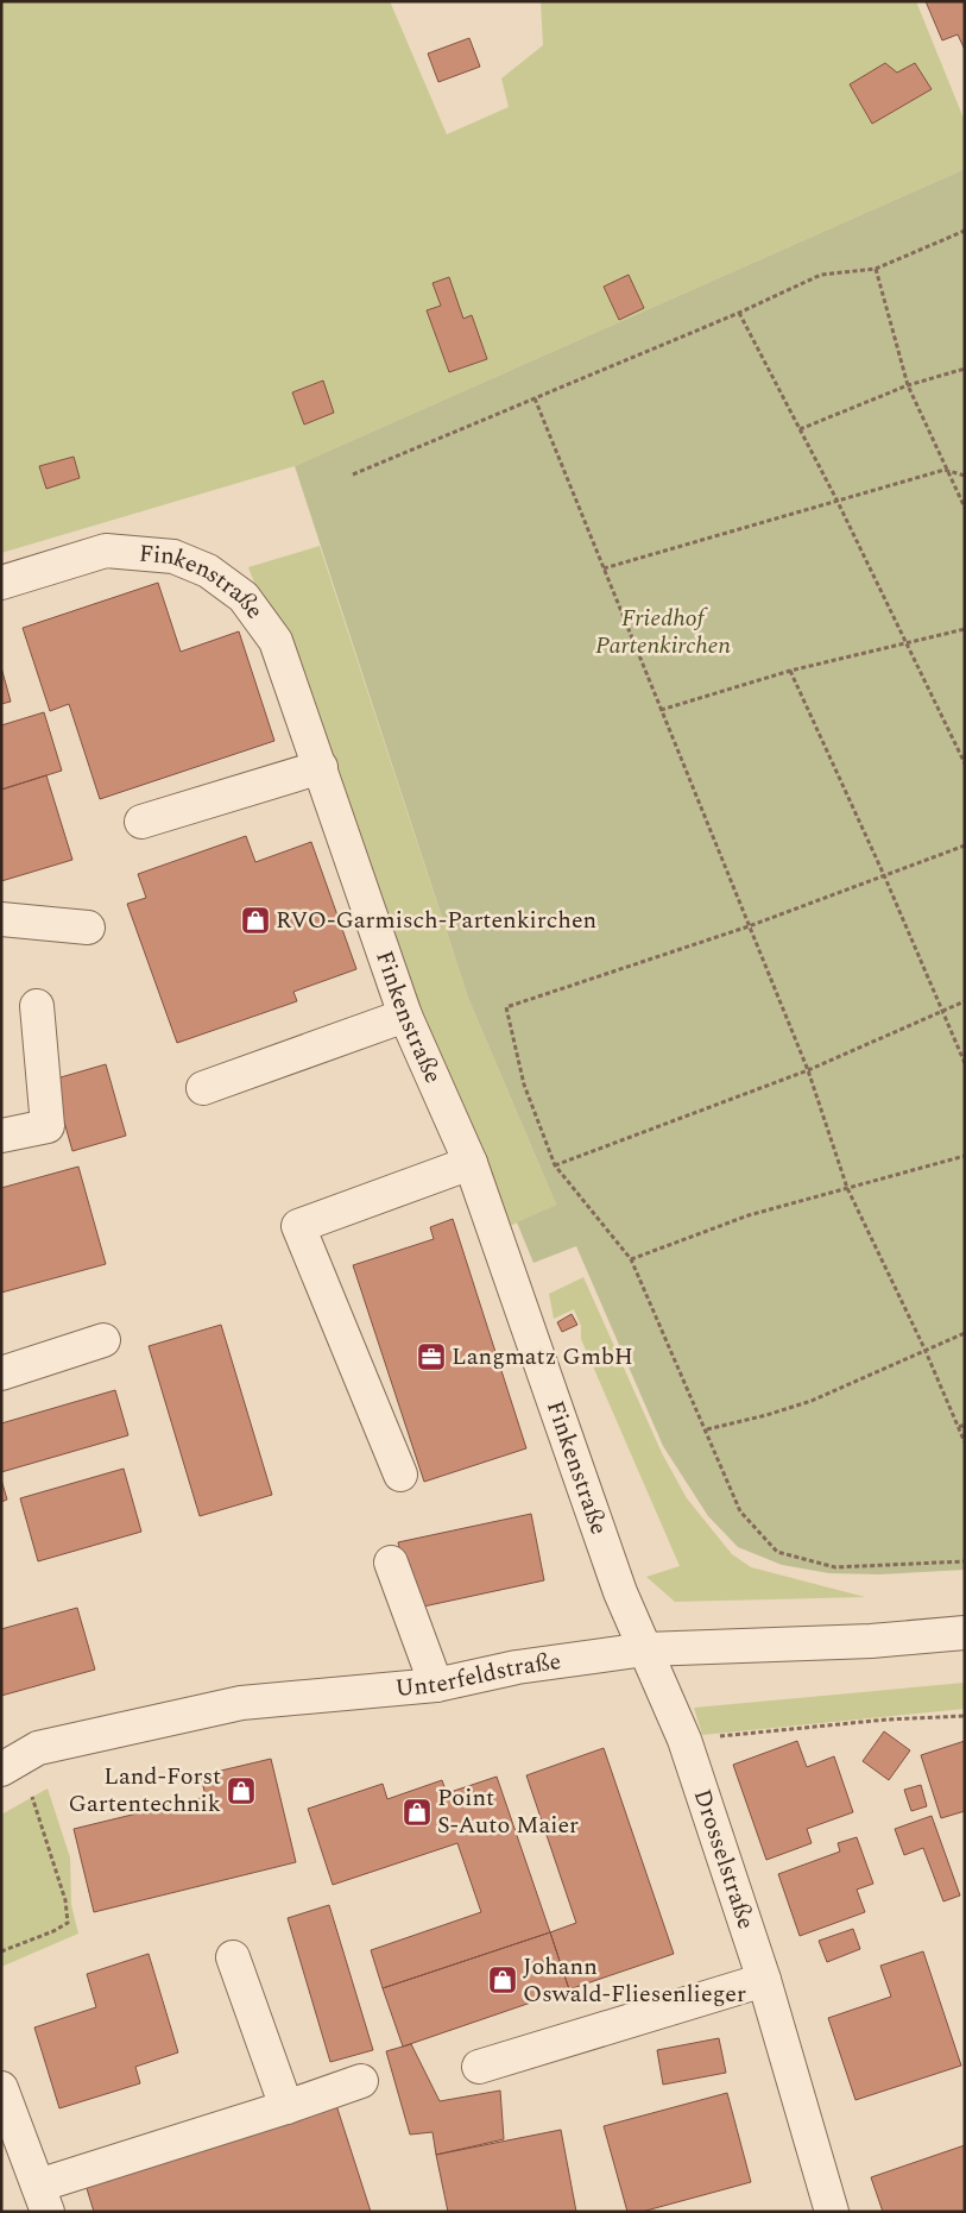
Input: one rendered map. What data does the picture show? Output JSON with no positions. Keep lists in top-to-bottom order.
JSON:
{
  "streets": {
    "street": ["Finkenstraße", "Unterfeldstraße", "Drosselstraße"]
  },
  "crossings": [
    ["Finkenstraße", "Unterfeldstraße"],
    ["Finkenstraße", "Drosselstraße"],
    ["Unterfeldstraße", "Drosselstraße"]
  ],
  "parks": ["Friedhof Partenkirchen"],
  "places": {
    "shop": [
      "RVO-Garmisch-Partenkirchen",
      "Land-Forst Gartentechnik",
      "Point S-Auto Maier",
      "Johann Oswald-Fliesenlieger"
    ],
    "office": ["Langmatz GmbH"]
  }
}
